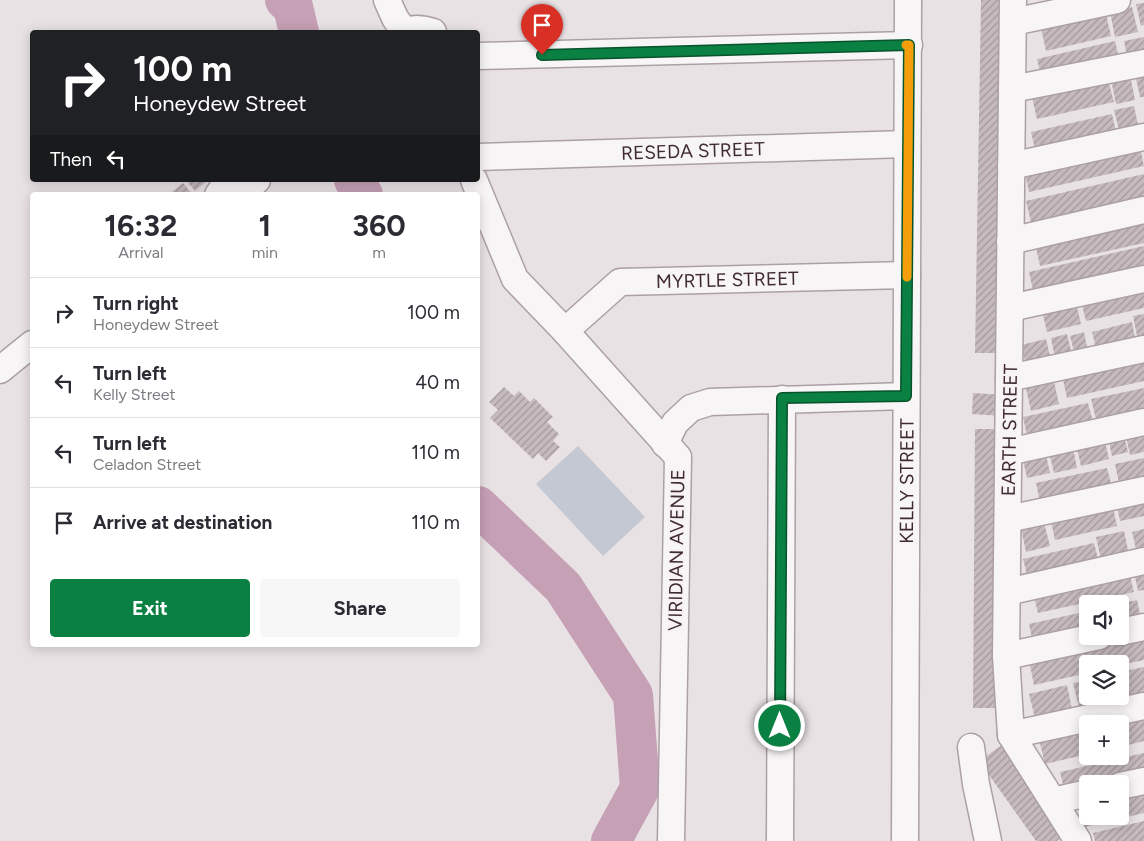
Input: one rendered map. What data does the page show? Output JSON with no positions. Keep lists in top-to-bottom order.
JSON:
{
  "streets": {
    "street": [
      "RESEDA STREET",
      "MYRTLE STREET",
      "EARTH STREET",
      "KELLY STREET",
      "VIRIDIAN AVENUE"
    ]
  },
  "crossings": [
    ["RESEDA STREET", "KELLY STREET"],
    ["MYRTLE STREET", "KELLY STREET"],
    ["MYRTLE STREET", "VIRIDIAN AVENUE"]
  ],
  "page": {
    "turn": ["100 m", "Honeydew Street"],
    "then": "Then",
    "eta": [
      "16:32",
      "Arrival",
      "1",
      "min",
      "360",
      "m"
    ],
    "list": [
      {
        "name": "Turn right",
        "note": "Honeydew Street",
        "value": "100 m"
      },
      {
        "name": "Turn left",
        "note": "Kelly Street",
        "value": "40 m"
      },
      {
        "name": "Turn left",
        "note": "Celadon Street",
        "value": "110 m"
      },
      {
        "name": "Arrive at destination",
        "value": "110 m"
      }
    ],
    "buttons": ["Exit", "Share"],
    "map_buttons": ["+", "−"]
  }
}
